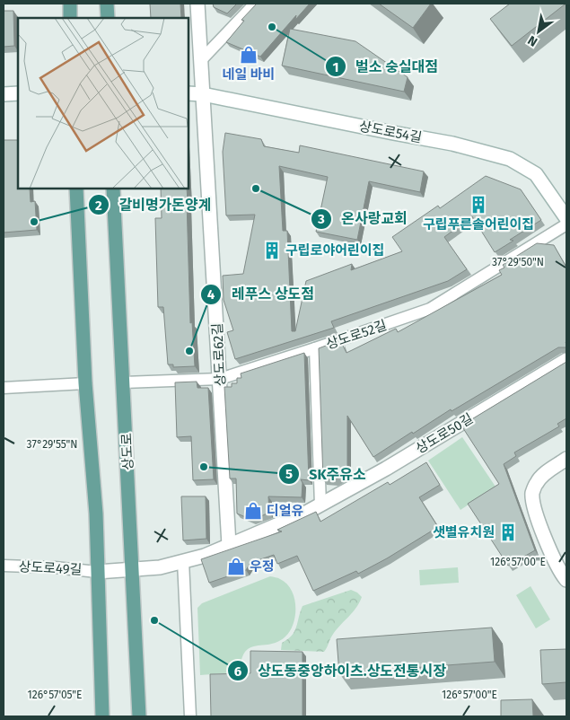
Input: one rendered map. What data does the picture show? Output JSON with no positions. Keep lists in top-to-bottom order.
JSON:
{
  "streets": {
    "main road": ["상도로"],
    "street": ["상도로54길", "상도로62길", "상도로50길"],
    "lane": ["상도로52길", "상도로49길"]
  },
  "crossings": [
    ["상도로54길", "상도로62길"],
    ["상도로52길", "상도로62길"],
    ["상도로52길", "상도로"],
    ["상도로62길", "상도로50길"],
    ["상도로50길", "상도로"],
    ["상도로50길", "상도로49길"]
  ],
  "places": {
    "other": [
      "벌소 숭실대점",
      "온사랑교회",
      "갈비명가돈양계",
      "레푸스 상도점",
      "SK주유소",
      "상도동중앙하이츠.상도전통시장"
    ],
    "shop": ["네일 바비", "디얼유", "우정"],
    "building": ["구립푸른솔어린이집", "구립로야어린이집", "샛별유치원"]
  },
  "north": "bottom left",
  "coordinates": [
    "37°29'50\"N",
    "37°29'55\"N",
    "126°57'00\"E",
    "126°57'05\"E"
  ]
}
